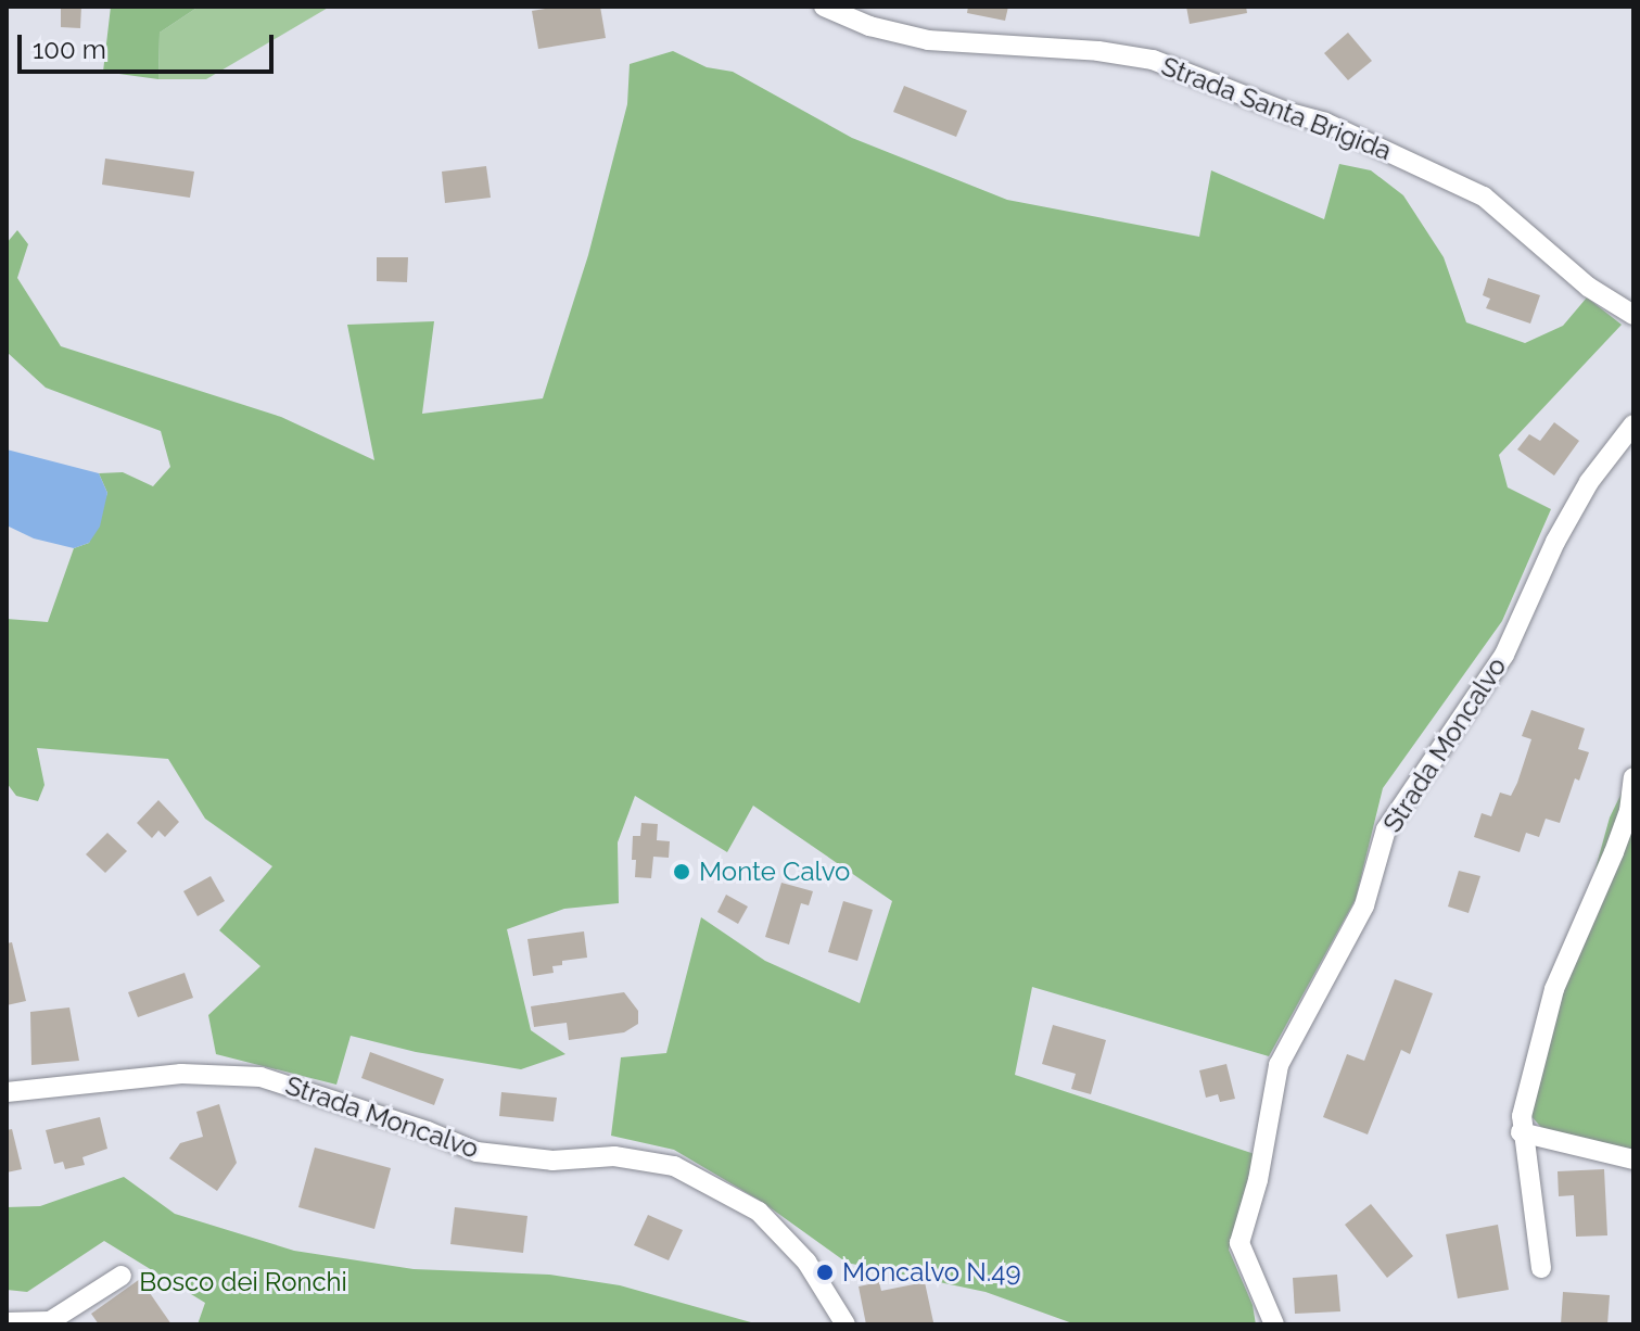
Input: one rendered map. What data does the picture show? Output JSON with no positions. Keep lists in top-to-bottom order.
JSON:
{
  "streets": {
    "street": ["Strada Santa Brigida", "Strada Moncalvo"]
  },
  "parks": ["Bosco dei Ronchi"],
  "places": ["Monte Calvo", "Moncalvo N.49"],
  "scale_bar": "100 m"
}
